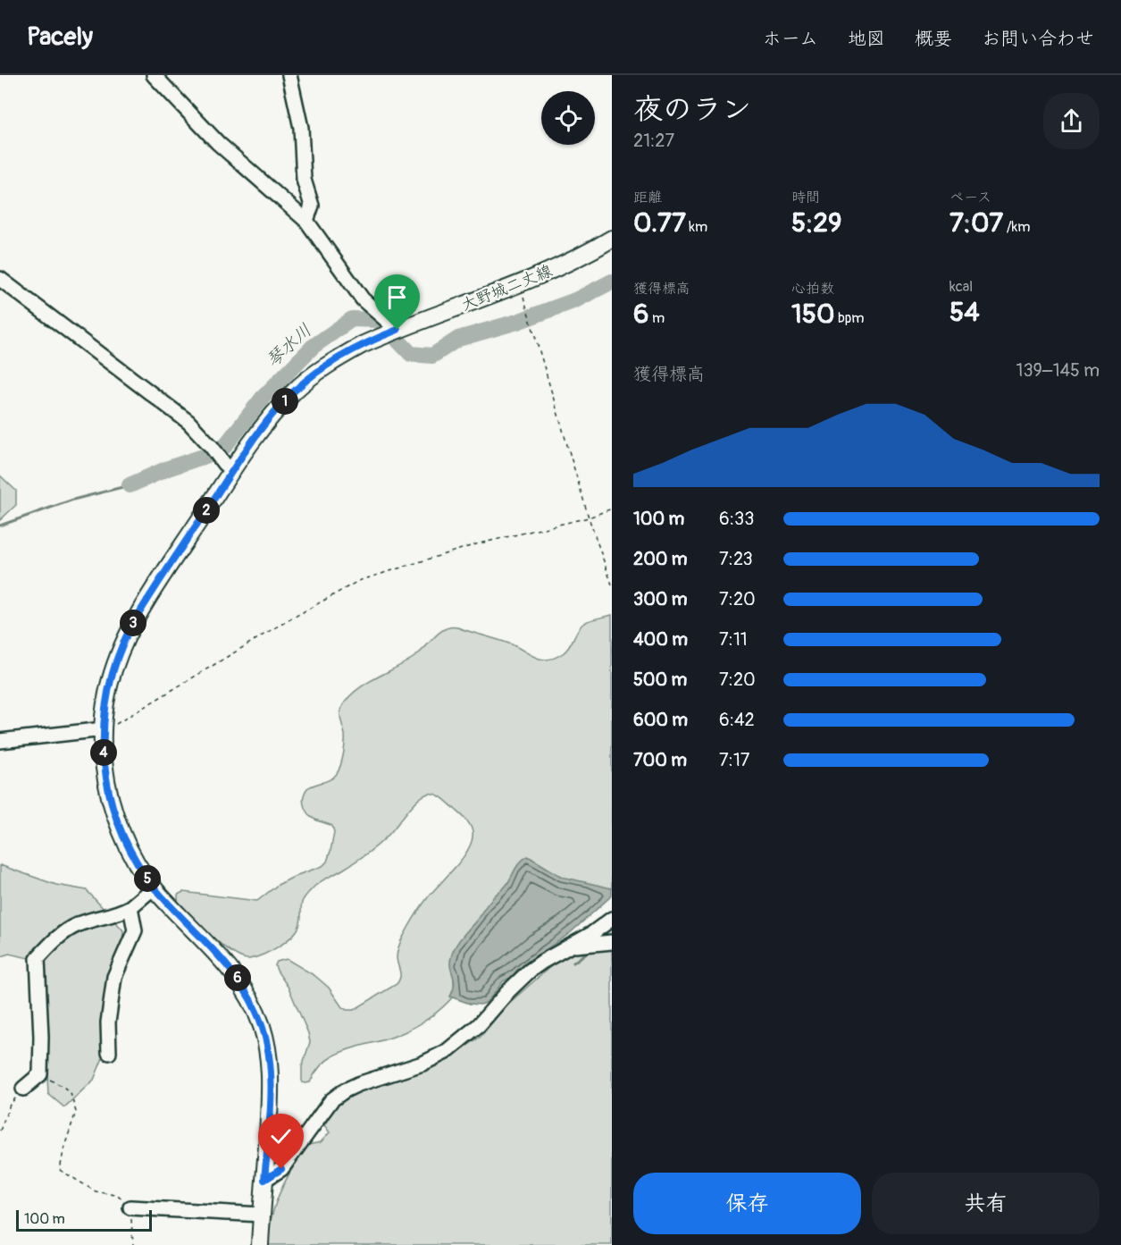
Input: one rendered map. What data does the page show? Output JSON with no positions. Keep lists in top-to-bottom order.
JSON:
{
  "streets": {
    "main road": ["大野城二丈線"]
  },
  "water": ["琴水川"],
  "scale_bar": "100 m",
  "page": {
    "header": "Pacely",
    "nav": [
      "ホーム",
      "地図",
      "概要",
      "お問い合わせ"
    ],
    "heading": ["夜のラン", "21:27"],
    "stats": [
      ["距離", "0.77 km"],
      ["時間", "5:29"],
      ["ペース", "7:07 /km"],
      ["獲得標高", "6 m"],
      ["心拍数", "150 bpm"],
      ["kcal", "54"]
    ],
    "chart": ["獲得標高", "139–145 m"],
    "pins": [
      "1",
      "2",
      "3",
      "4",
      "5",
      "6"
    ],
    "list": [
      {
        "name": "100 m",
        "note": "6:33"
      },
      {
        "name": "200 m",
        "note": "7:23"
      },
      {
        "name": "300 m",
        "note": "7:20"
      },
      {
        "name": "400 m",
        "note": "7:11"
      },
      {
        "name": "500 m",
        "note": "7:20"
      },
      {
        "name": "600 m",
        "note": "6:42"
      },
      {
        "name": "700 m",
        "note": "7:17"
      }
    ],
    "buttons": ["保存", "共有"],
    "scale": "100 m"
  }
}
